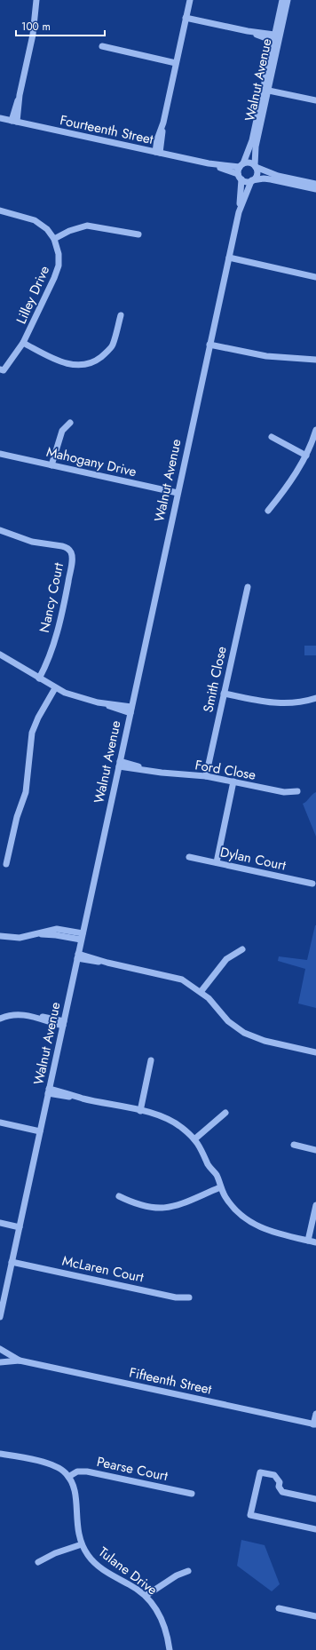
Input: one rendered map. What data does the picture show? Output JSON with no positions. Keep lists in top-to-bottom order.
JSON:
{
  "streets": {
    "street": [
      "Walnut Avenue",
      "Fourteenth Street",
      "Lilley Drive",
      "Mahogany Drive",
      "Nancy Court",
      "Smith Close",
      "Ford Close",
      "Dylan Court",
      "McLaren Court",
      "Fifteenth Street",
      "Pearse Court",
      "Tulane Drive"
    ]
  },
  "crossings": [
    ["Walnut Avenue", "Fourteenth Street"],
    ["Walnut Avenue", "Mahogany Drive"],
    ["Walnut Avenue", "Ford Close"],
    ["Walnut Avenue", "McLaren Court"],
    ["Smith Close", "Ford Close"],
    ["Pearse Court", "Tulane Drive"]
  ],
  "scale_bar": "100 m"
}
